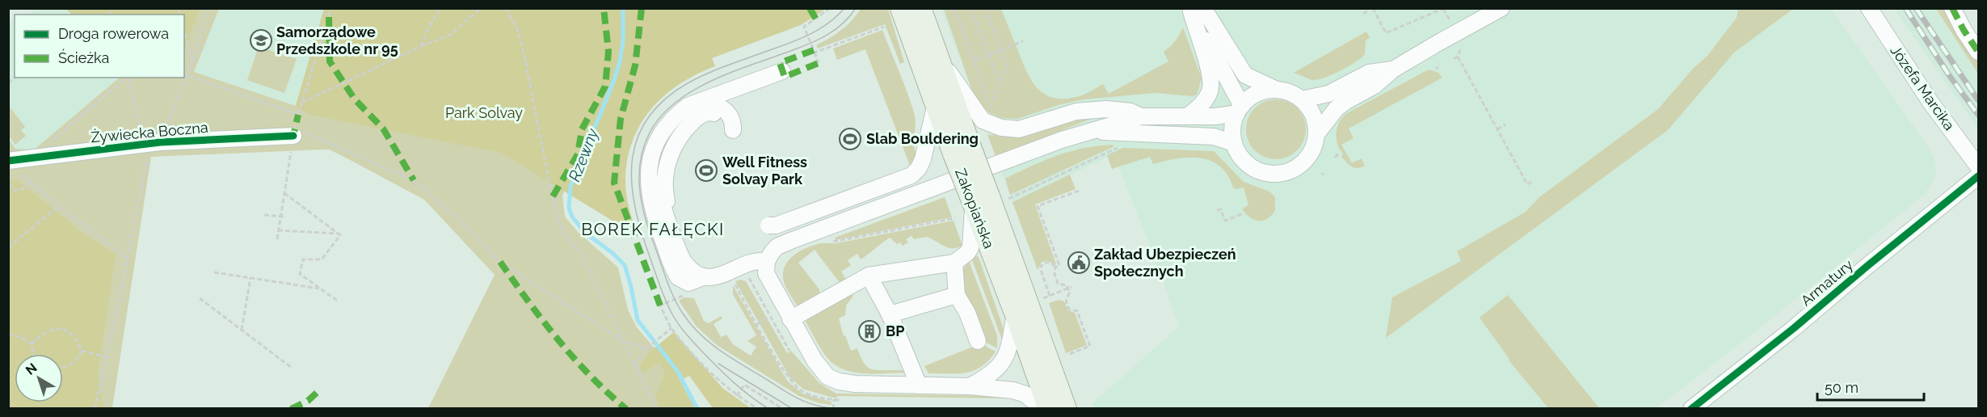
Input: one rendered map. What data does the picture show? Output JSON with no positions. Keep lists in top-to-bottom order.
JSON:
{
  "streets": {
    "main road": ["Zakopiańska"],
    "street": ["Józefa Marcika", "Żywiecka Boczna", "Armatury"]
  },
  "districts": ["BOREK FAŁĘCKI"],
  "water": ["Rzewny"],
  "parks": ["Park Solvay"],
  "places": {
    "school or university": ["Samorządowe Przedszkole nr 95"],
    "sports": ["Slab Bouldering", "Well Fitness Solvay Park"],
    "public building": ["Zakład Ubezpieczeń Społecznych"],
    "building": ["BP"]
  },
  "legend": ["Droga rowerowa", "Ścieżka"],
  "scale_bar": "50 m",
  "north": "top left"
}
